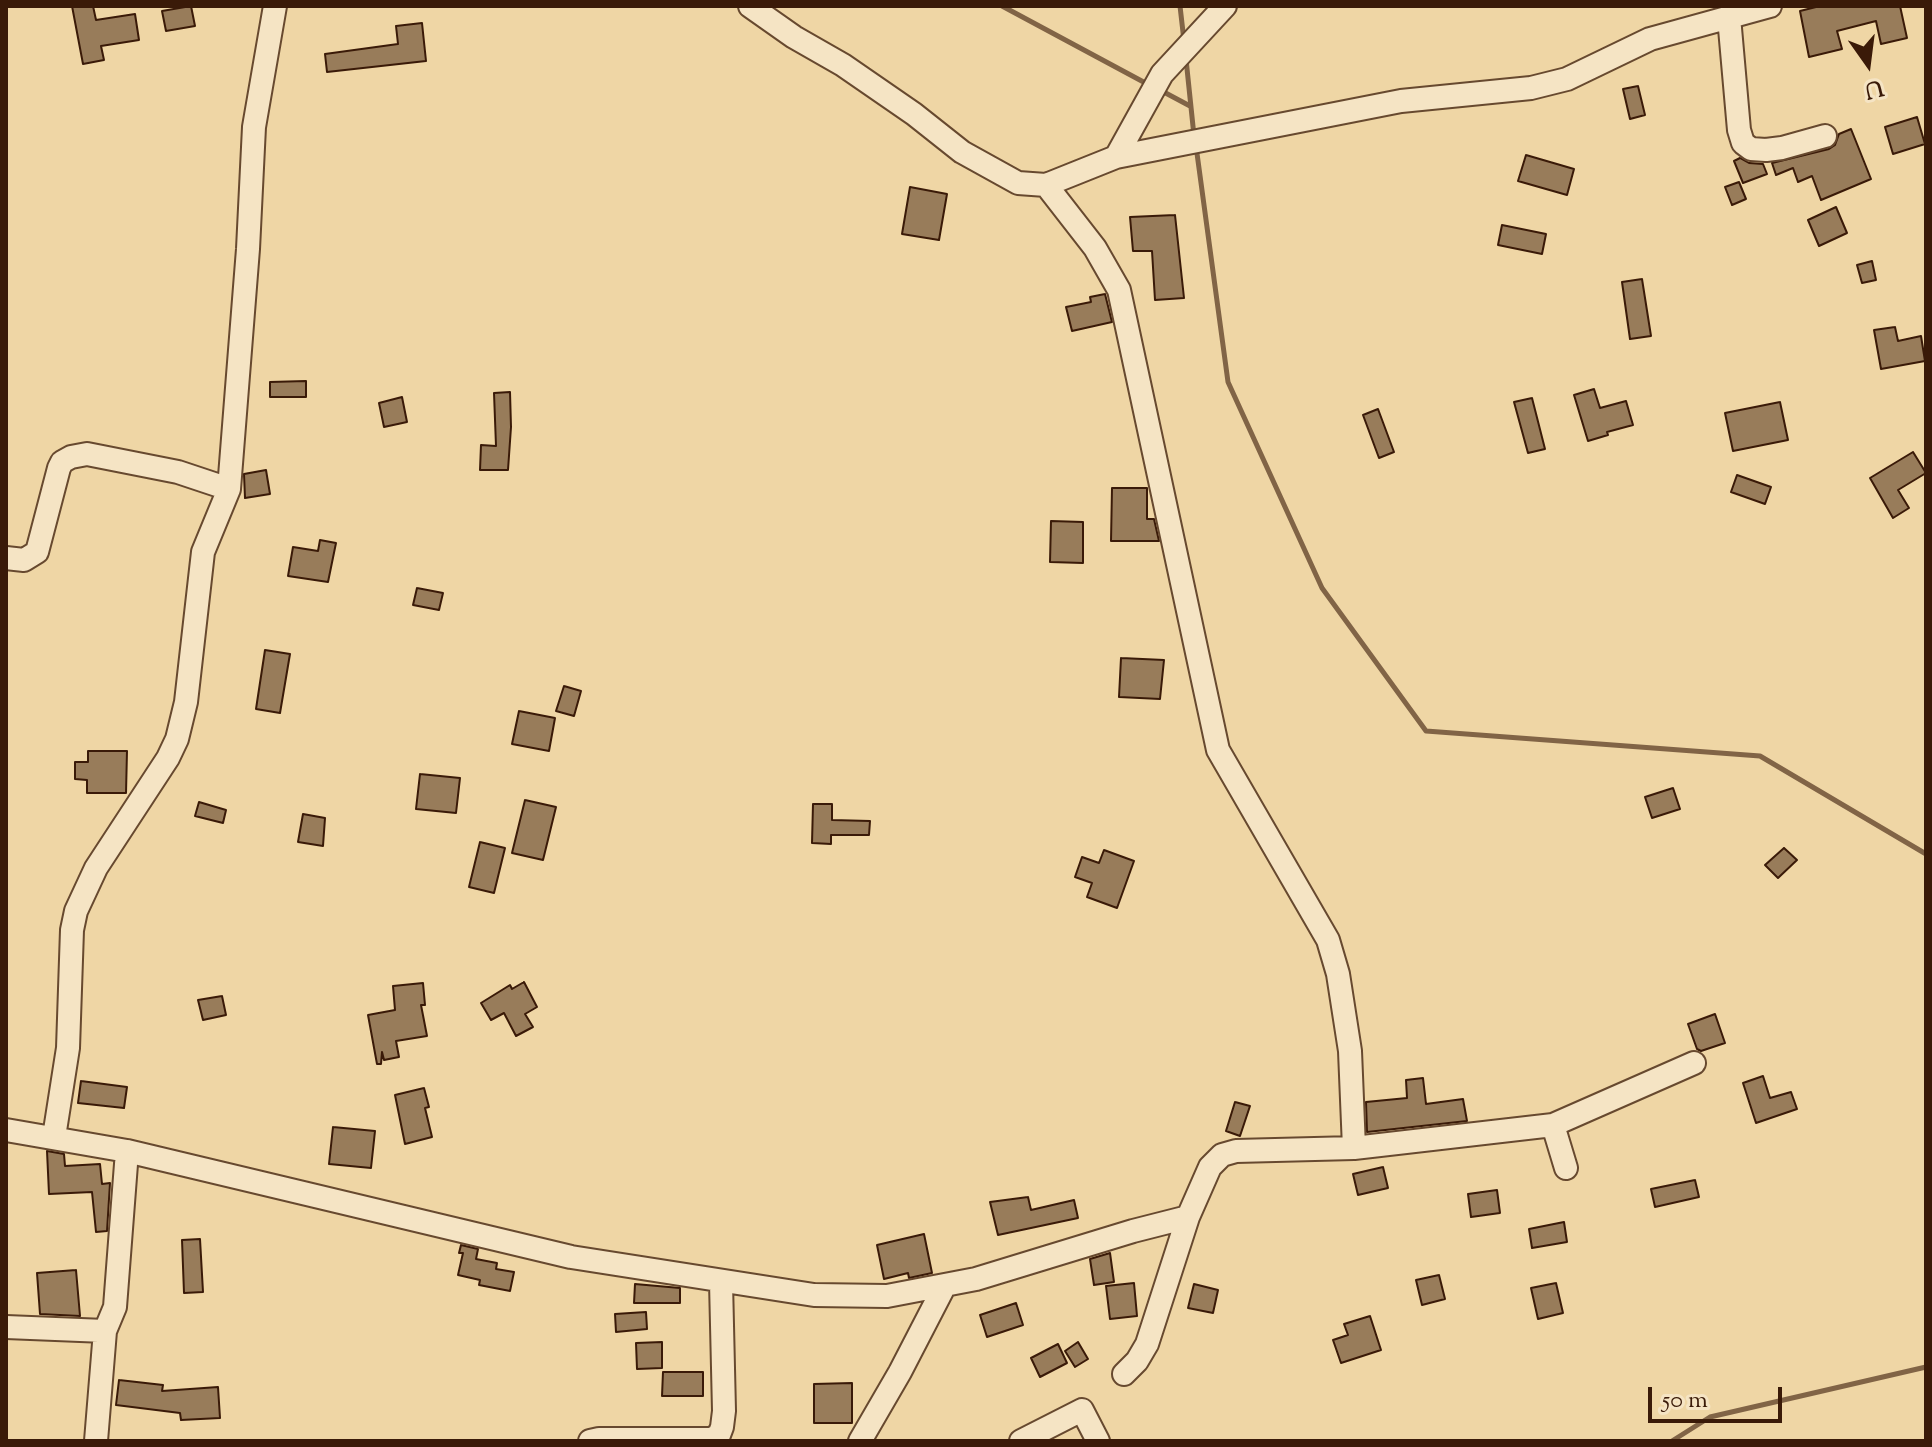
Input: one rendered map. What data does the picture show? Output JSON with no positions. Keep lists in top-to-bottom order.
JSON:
{
  "scale_bar": "50 m",
  "north": "bottom"
}
